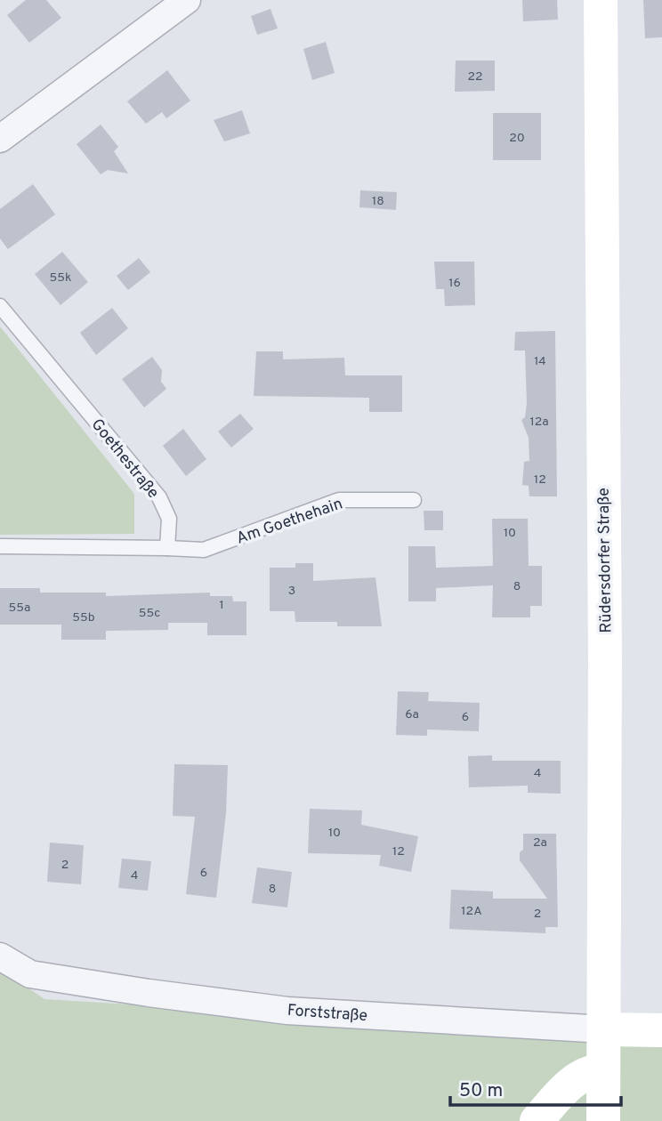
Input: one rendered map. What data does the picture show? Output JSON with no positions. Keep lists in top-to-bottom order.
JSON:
{
  "streets": {
    "street": ["Rüdersdorfer Straße", "Forststraße"],
    "lane": ["Goethestraße", "Am Goethehain"]
  },
  "crossings": [
    ["Goethestraße", "Am Goethehain"],
    ["Rüdersdorfer Straße", "Forststraße"]
  ],
  "house_numbers": [
    "22",
    "20",
    "18",
    "55k",
    "16",
    "14",
    "12a",
    "12",
    "10",
    "8",
    "3",
    "1",
    "55a",
    "55c",
    "55b",
    "6a",
    "6",
    "4",
    "10",
    "2a",
    "12",
    "2",
    "6",
    "4",
    "8",
    "12A",
    "2"
  ],
  "scale_bar": "50 m"
}
